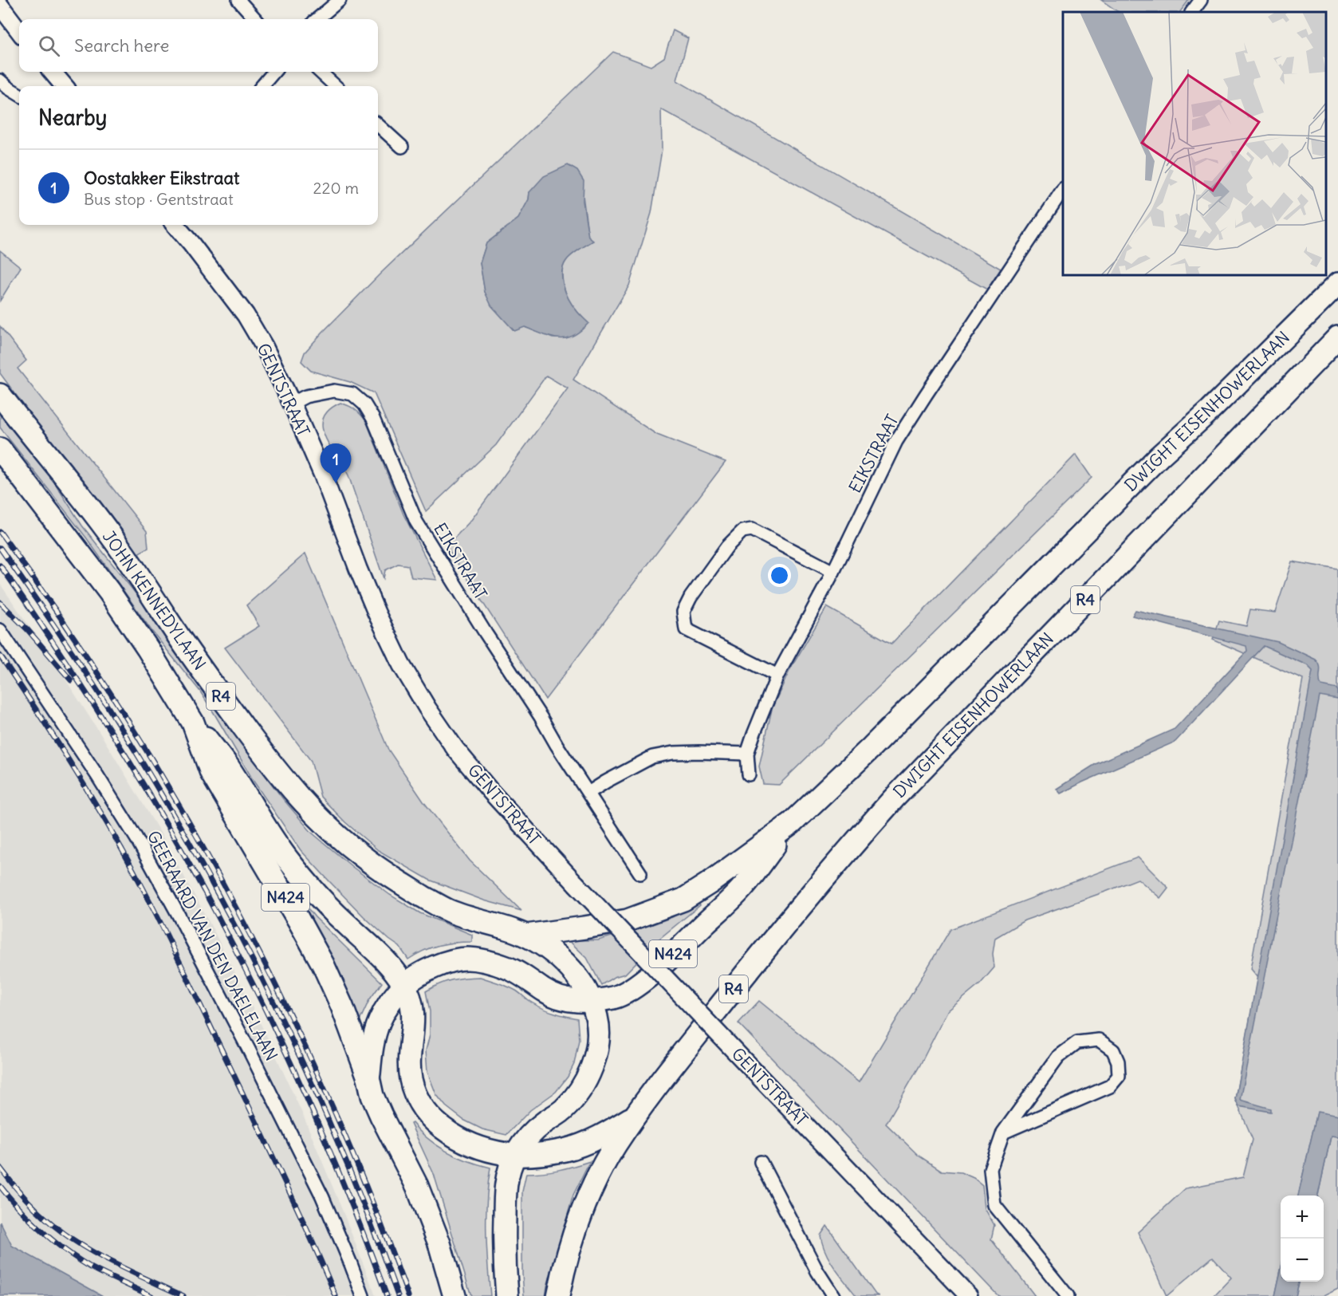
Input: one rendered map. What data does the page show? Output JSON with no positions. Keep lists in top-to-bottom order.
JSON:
{
  "streets": {
    "highway": [
      "DWIGHT EISENHOWERLAAN",
      "R4",
      "JOHN KENNEDYLAAN",
      "N424"
    ],
    "street": ["GENTSTRAAT", "EIKSTRAAT", "GEERAARD VAN DEN DAELELAAN"]
  },
  "crossings": [
    ["GENTSTRAAT", "EIKSTRAAT"],
    ["DWIGHT EISENHOWERLAAN", "JOHN KENNEDYLAAN"]
  ],
  "page": {
    "search": "Search here",
    "heading": "Nearby",
    "list": [
      {
        "mark": "1",
        "name": "Oostakker Eikstraat",
        "note": "Bus stop · Gentstraat",
        "value": "220 m"
      }
    ],
    "pins": "1",
    "map_buttons": ["+", "−"]
  }
}
